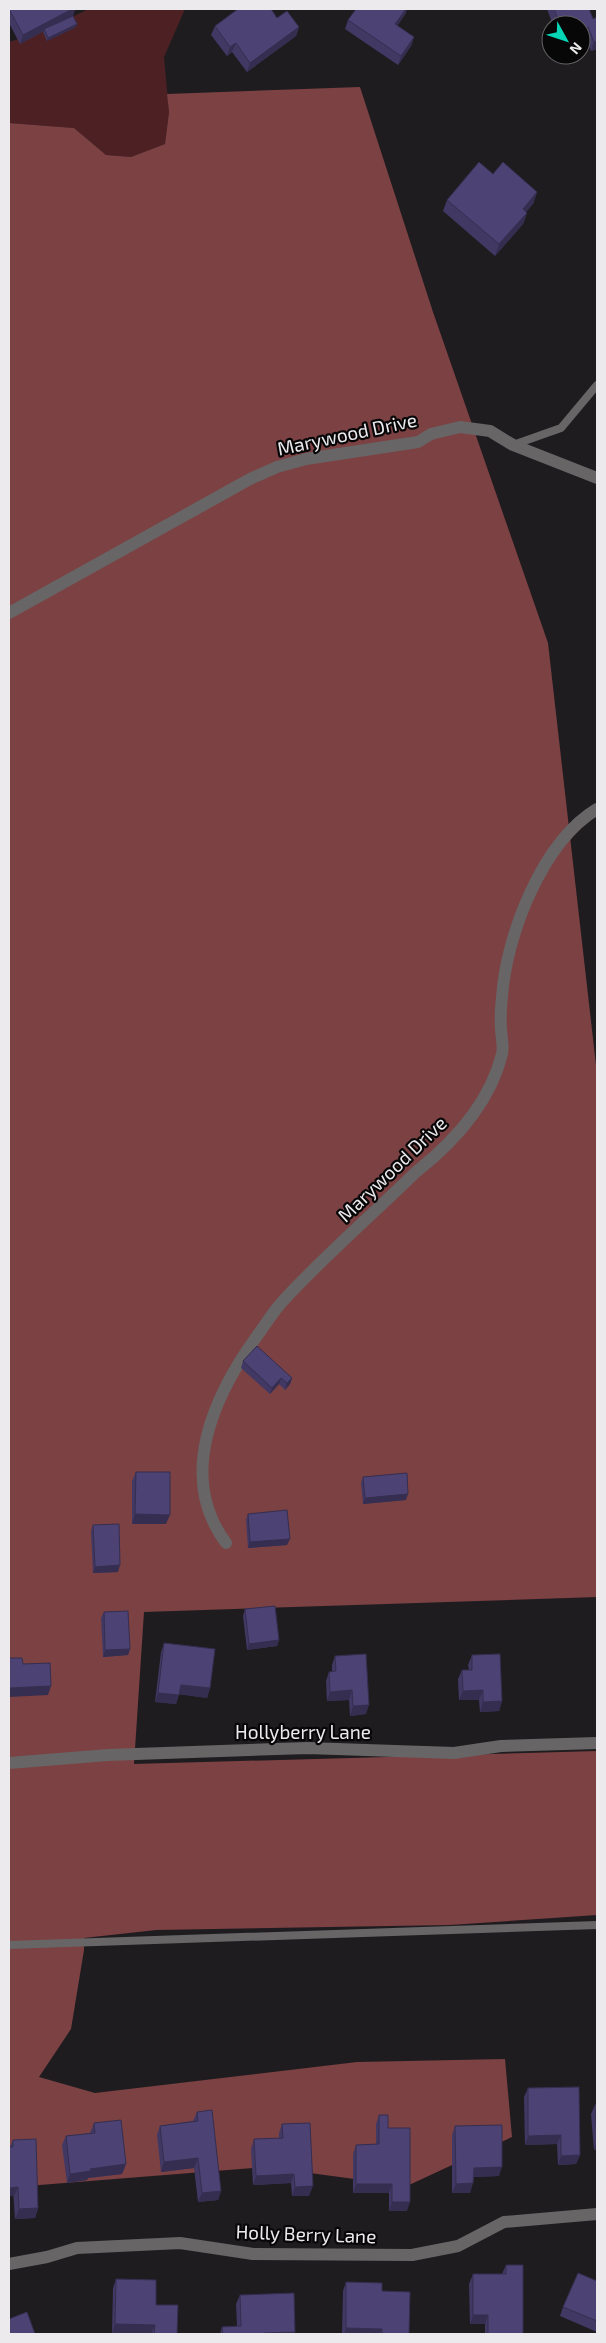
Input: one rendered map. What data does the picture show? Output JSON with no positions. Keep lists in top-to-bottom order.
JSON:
{
  "streets": {
    "street": ["Marywood Drive", "Hollyberry Lane", "Holly Berry Lane"]
  },
  "north": "bottom right"
}
